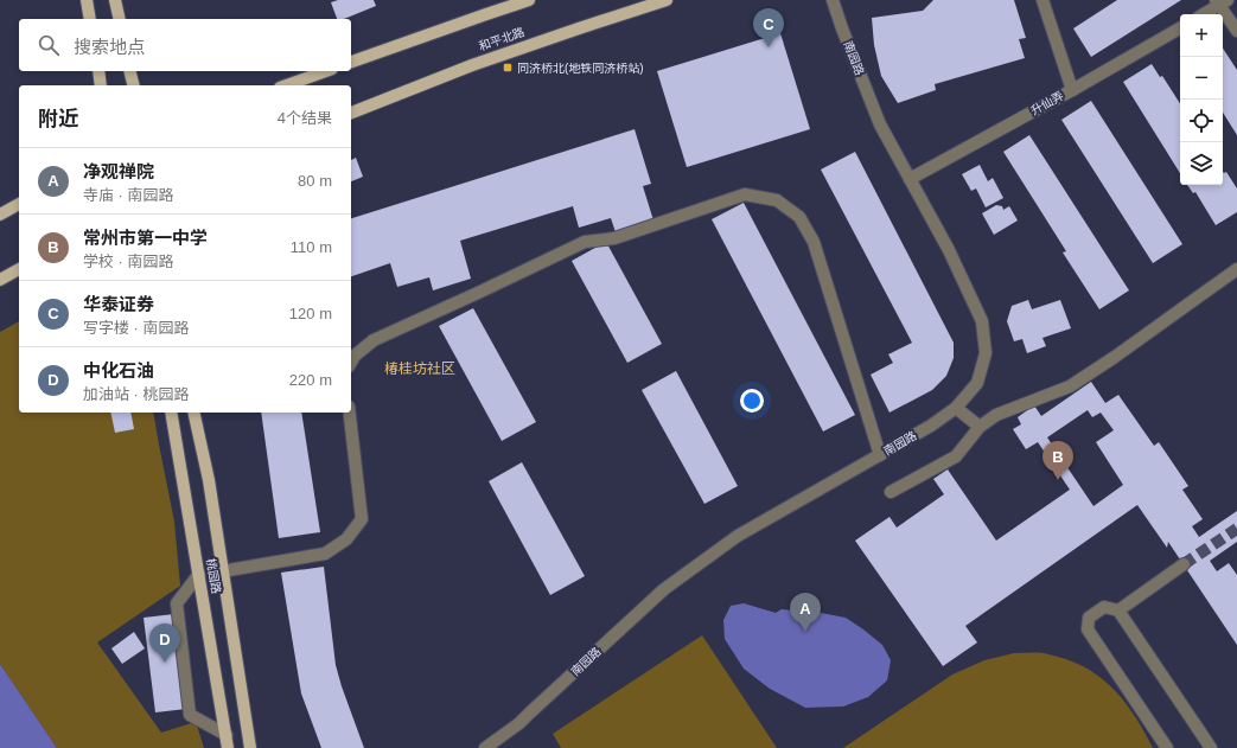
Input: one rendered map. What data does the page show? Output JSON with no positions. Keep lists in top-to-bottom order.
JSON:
{
  "streets": {
    "main road": ["和平北路", "桃园路"],
    "street": ["南园路", "升仙弄"]
  },
  "crossings": [
    ["南园路", "升仙弄"]
  ],
  "districts": ["椿桂坊社区"],
  "places": {
    "transit": ["同济桥北(地铁同济桥站)"]
  },
  "page": {
    "pins": [
      "C",
      "B",
      "A",
      "D"
    ],
    "map_buttons": ["+", "−"],
    "search": "搜索地点",
    "heading": ["附近", "4个结果"],
    "list": [
      {
        "mark": "A",
        "name": "净观禅院",
        "note": "寺庙 · 南园路",
        "value": "80 m"
      },
      {
        "mark": "B",
        "name": "常州市第一中学",
        "note": "学校 · 南园路",
        "value": "110 m"
      },
      {
        "mark": "C",
        "name": "华泰证券",
        "note": "写字楼 · 南园路",
        "value": "120 m"
      },
      {
        "mark": "D",
        "name": "中化石油",
        "note": "加油站 · 桃园路",
        "value": "220 m"
      }
    ]
  }
}
